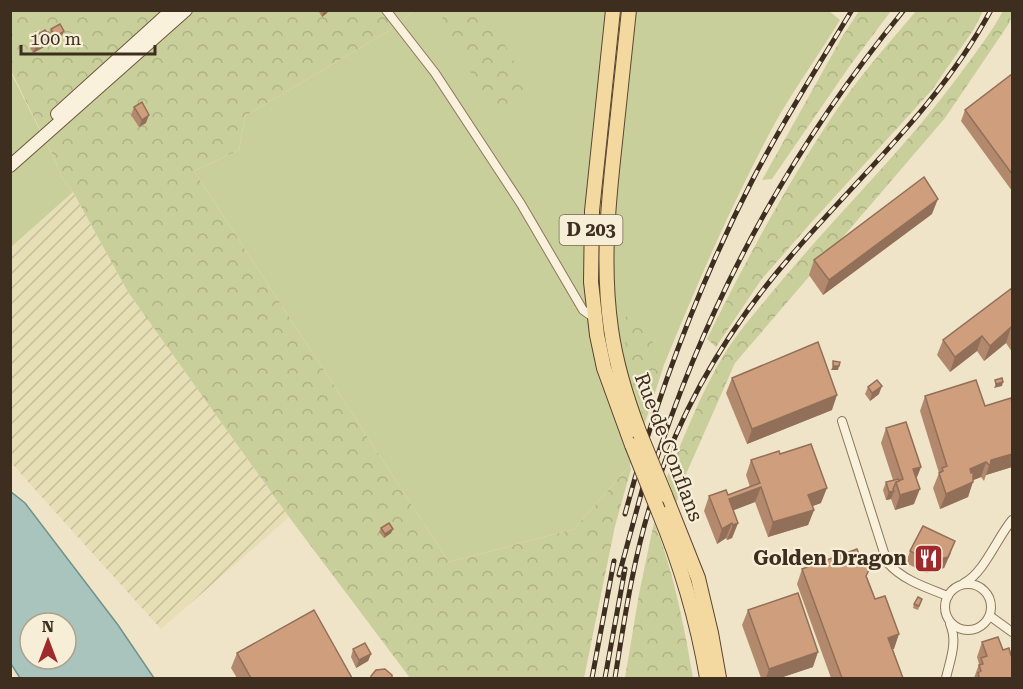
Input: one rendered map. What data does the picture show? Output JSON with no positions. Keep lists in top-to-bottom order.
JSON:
{
  "streets": {
    "main road": ["D 203", "Rue de Conflans"]
  },
  "places": {
    "restaurant": ["Golden Dragon"]
  },
  "scale_bar": "100 m",
  "north": "top"
}
